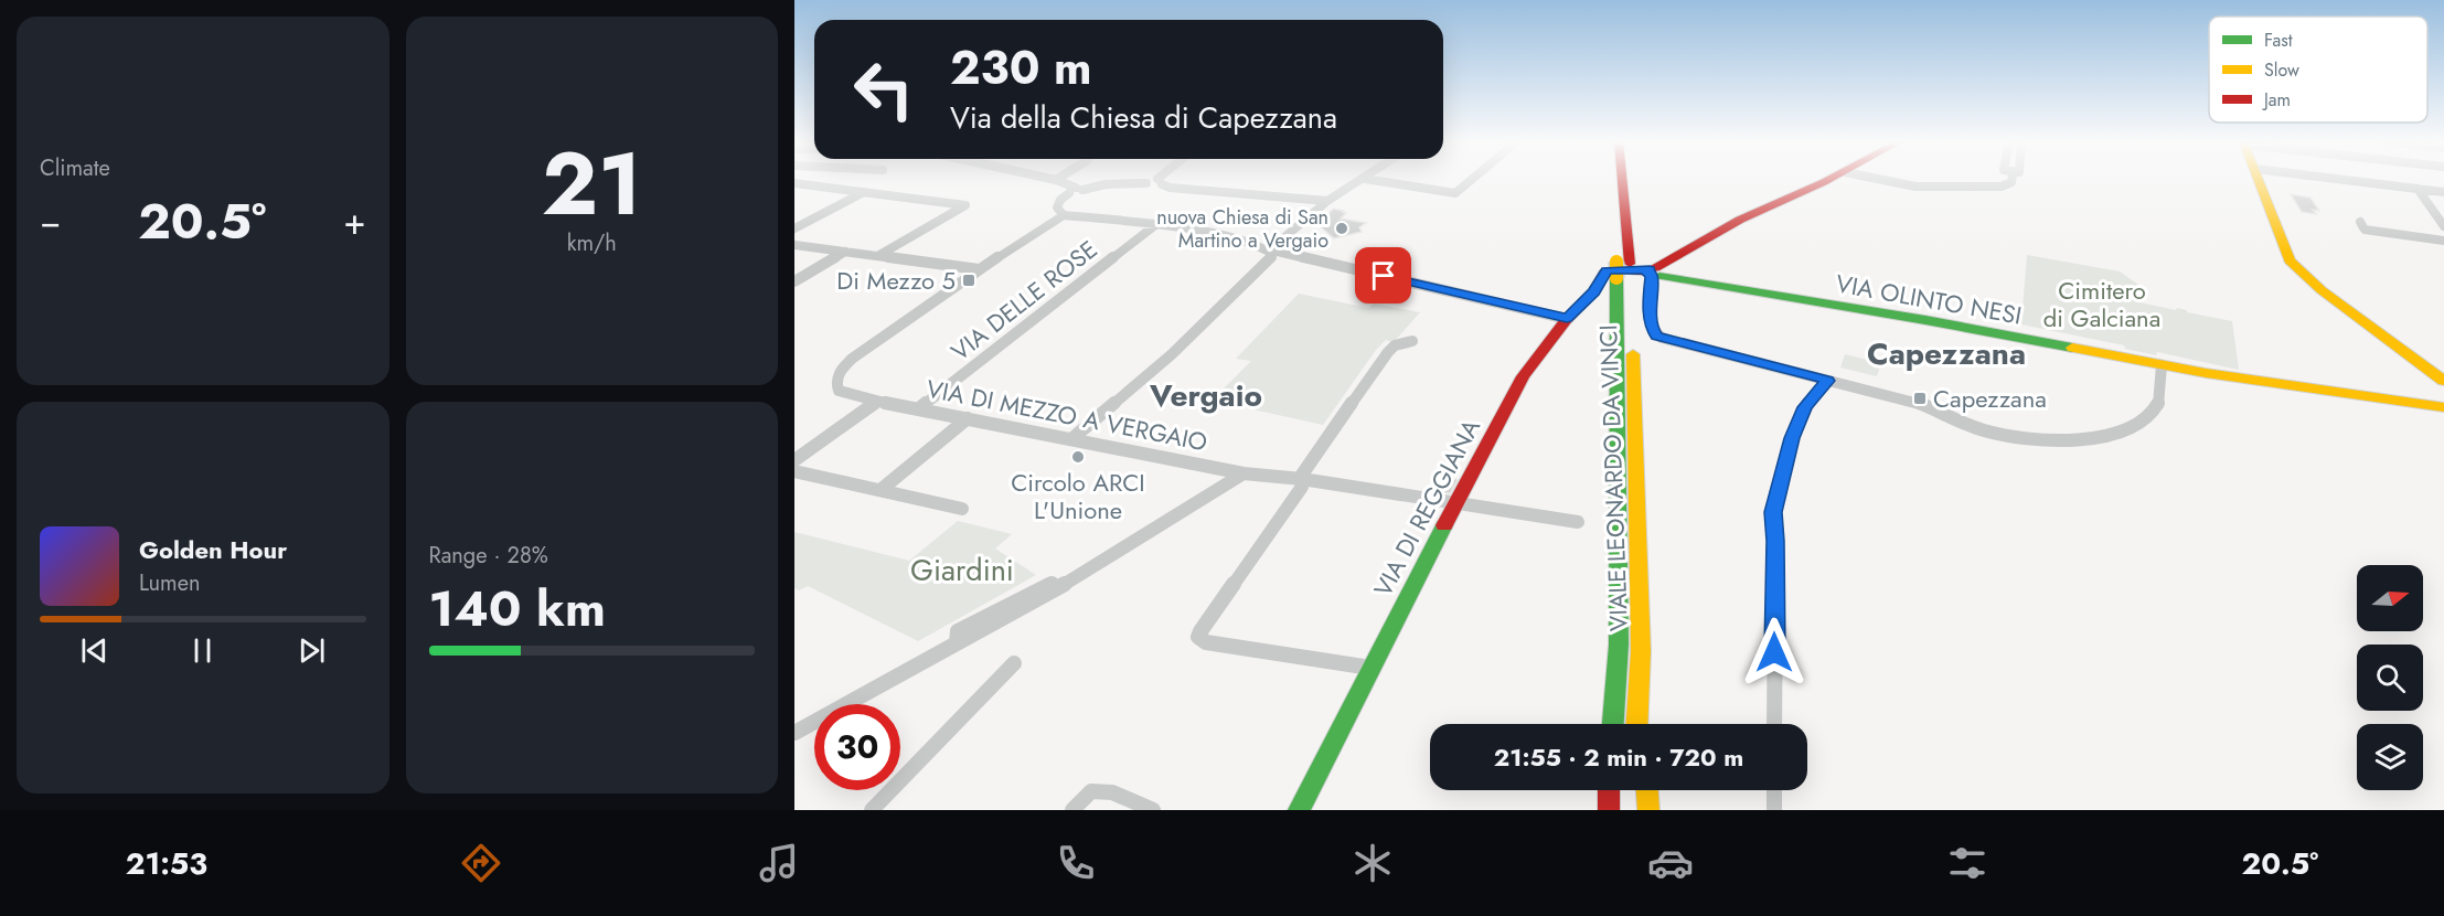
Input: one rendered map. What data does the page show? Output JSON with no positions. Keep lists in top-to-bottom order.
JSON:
{
  "streets": {
    "main road": ["VIA OLINTO NESI", "VIALE LEONARDO DA VINCI", "VIA DI REGGIANA"],
    "street": ["VIA DELLE ROSE", "VIA DI MEZZO A VERGAIO"]
  },
  "crossings": [
    ["VIA OLINTO NESI", "VIALE LEONARDO DA VINCI"],
    ["VIA OLINTO NESI", "VIA DI REGGIANA"],
    ["VIA DELLE ROSE", "VIA DI MEZZO A VERGAIO"],
    ["VIA DI MEZZO A VERGAIO", "VIA DI REGGIANA"],
    ["VIALE LEONARDO DA VINCI", "VIA DI REGGIANA"]
  ],
  "districts": ["Capezzana", "Vergaio"],
  "parks": ["Cimitero di Galciana", "Giardini"],
  "places": {
    "other": ["nuova Chiesa di San Martino a Vergaio", "Circolo ARCI L'Unione"],
    "transit": ["Di Mezzo 5", "Capezzana"]
  },
  "legend": ["Fast", "Slow", "Jam"],
  "north": "right",
  "page": {
    "tile": [
      "Climate",
      ["21", "km/h"],
      ["Range · 28%", "140 km"]
    ],
    "turn": ["230 m", "Via della Chiesa di Capezzana"],
    "heat": ["−", "20.5°", "+"],
    "song": ["Golden Hour", "Lumen"],
    "limit": "30",
    "trip": "21:55 · 2 min · 720 m",
    "tabs": ["21:53", "20.5°"]
  }
}
